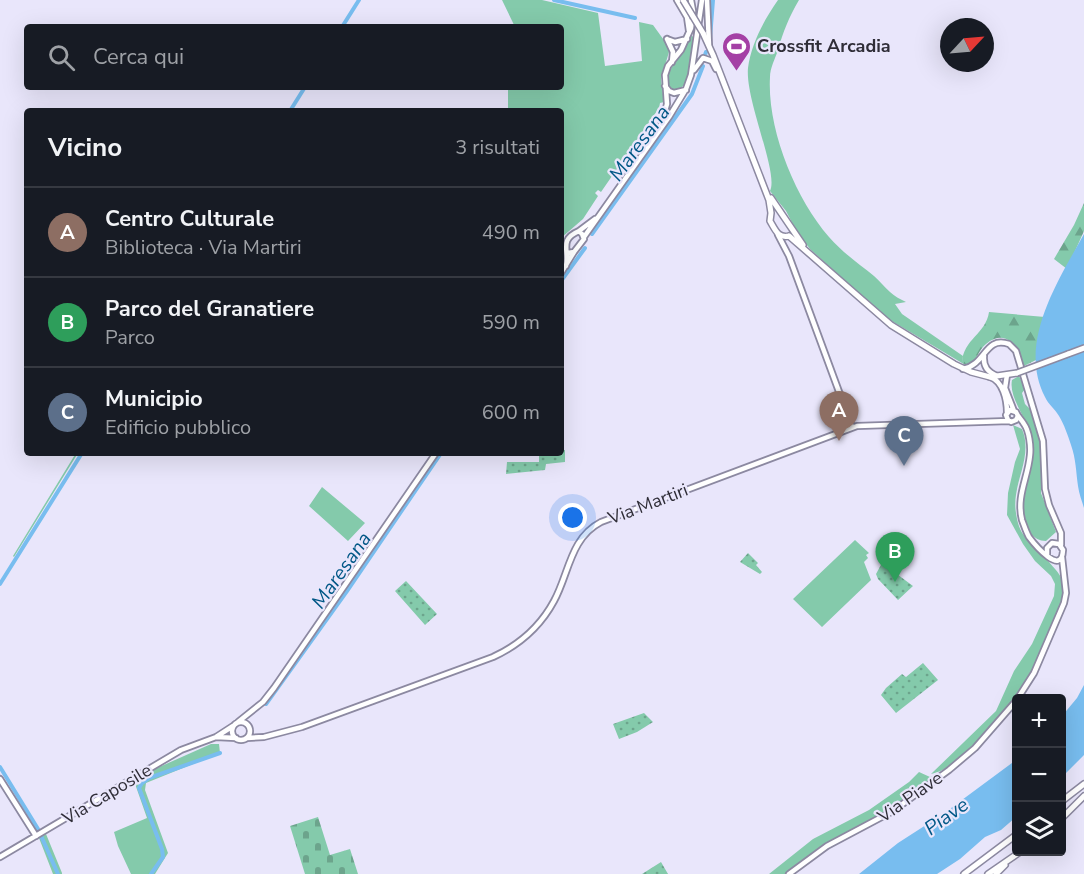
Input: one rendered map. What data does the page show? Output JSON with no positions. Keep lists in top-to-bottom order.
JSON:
{
  "streets": {
    "street": ["Via Martiri", "Via Caposile", "Via Piave"]
  },
  "crossings": [
    ["Via Martiri", "Via Caposile"]
  ],
  "water": ["Maresana", "Piave"],
  "places": {
    "sports": ["Crossfit Arcadia"]
  },
  "north": "top right",
  "page": {
    "search": "Cerca qui",
    "heading": ["Vicino", "3 risultati"],
    "list": [
      {
        "mark": "A",
        "name": "Centro Culturale",
        "note": "Biblioteca · Via Martiri",
        "value": "490 m"
      },
      {
        "mark": "B",
        "name": "Parco del Granatiere",
        "note": "Parco",
        "value": "590 m"
      },
      {
        "mark": "C",
        "name": "Municipio",
        "note": "Edificio pubblico",
        "value": "600 m"
      }
    ],
    "pins": ["A", "C", "B"],
    "map_buttons": ["+", "−"]
  }
}
